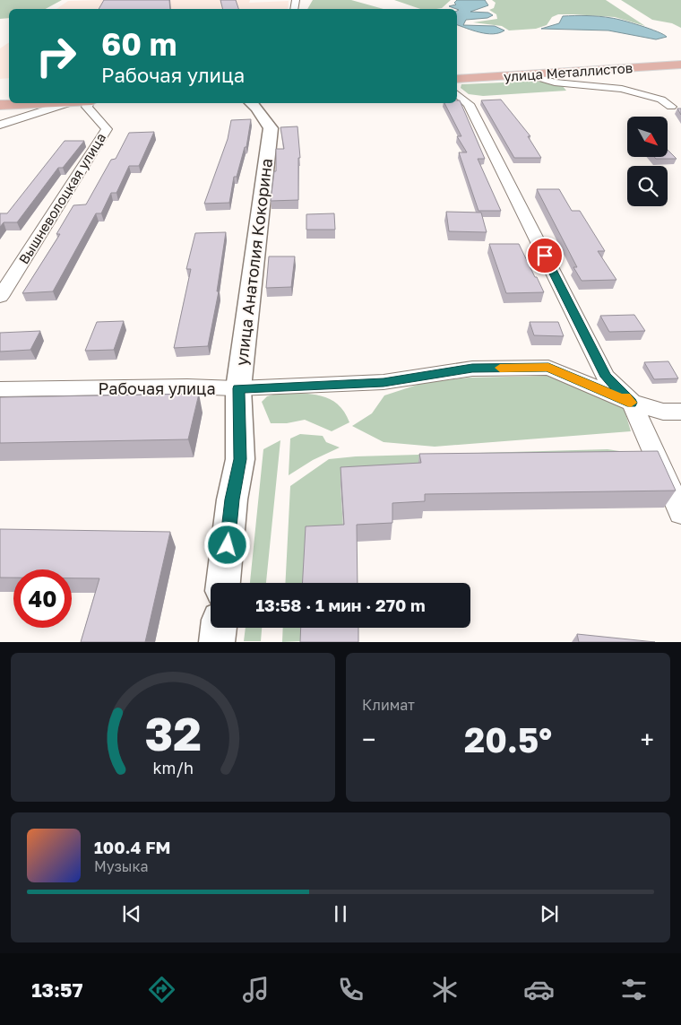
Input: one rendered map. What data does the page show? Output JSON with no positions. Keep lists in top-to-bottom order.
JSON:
{
  "streets": {
    "main road": ["улица Металлистов"],
    "street": ["Вышневолоцкая улица", "улица Анатолия Кокорина", "Рабочая улица"]
  },
  "crossings": [
    ["улица Анатолия Кокорина", "Рабочая улица"]
  ],
  "north": "bottom right",
  "page": {
    "turn": ["60 m", "Рабочая улица"],
    "limit": "40",
    "trip": "13:58 · 1 мин · 270 m",
    "tile": "Климат",
    "heat": ["−", "20.5°", "+"],
    "song": ["100.4 FM", "Музыка"],
    "tabs": "13:57",
    "gauge": ["32", "km/h"]
  }
}
